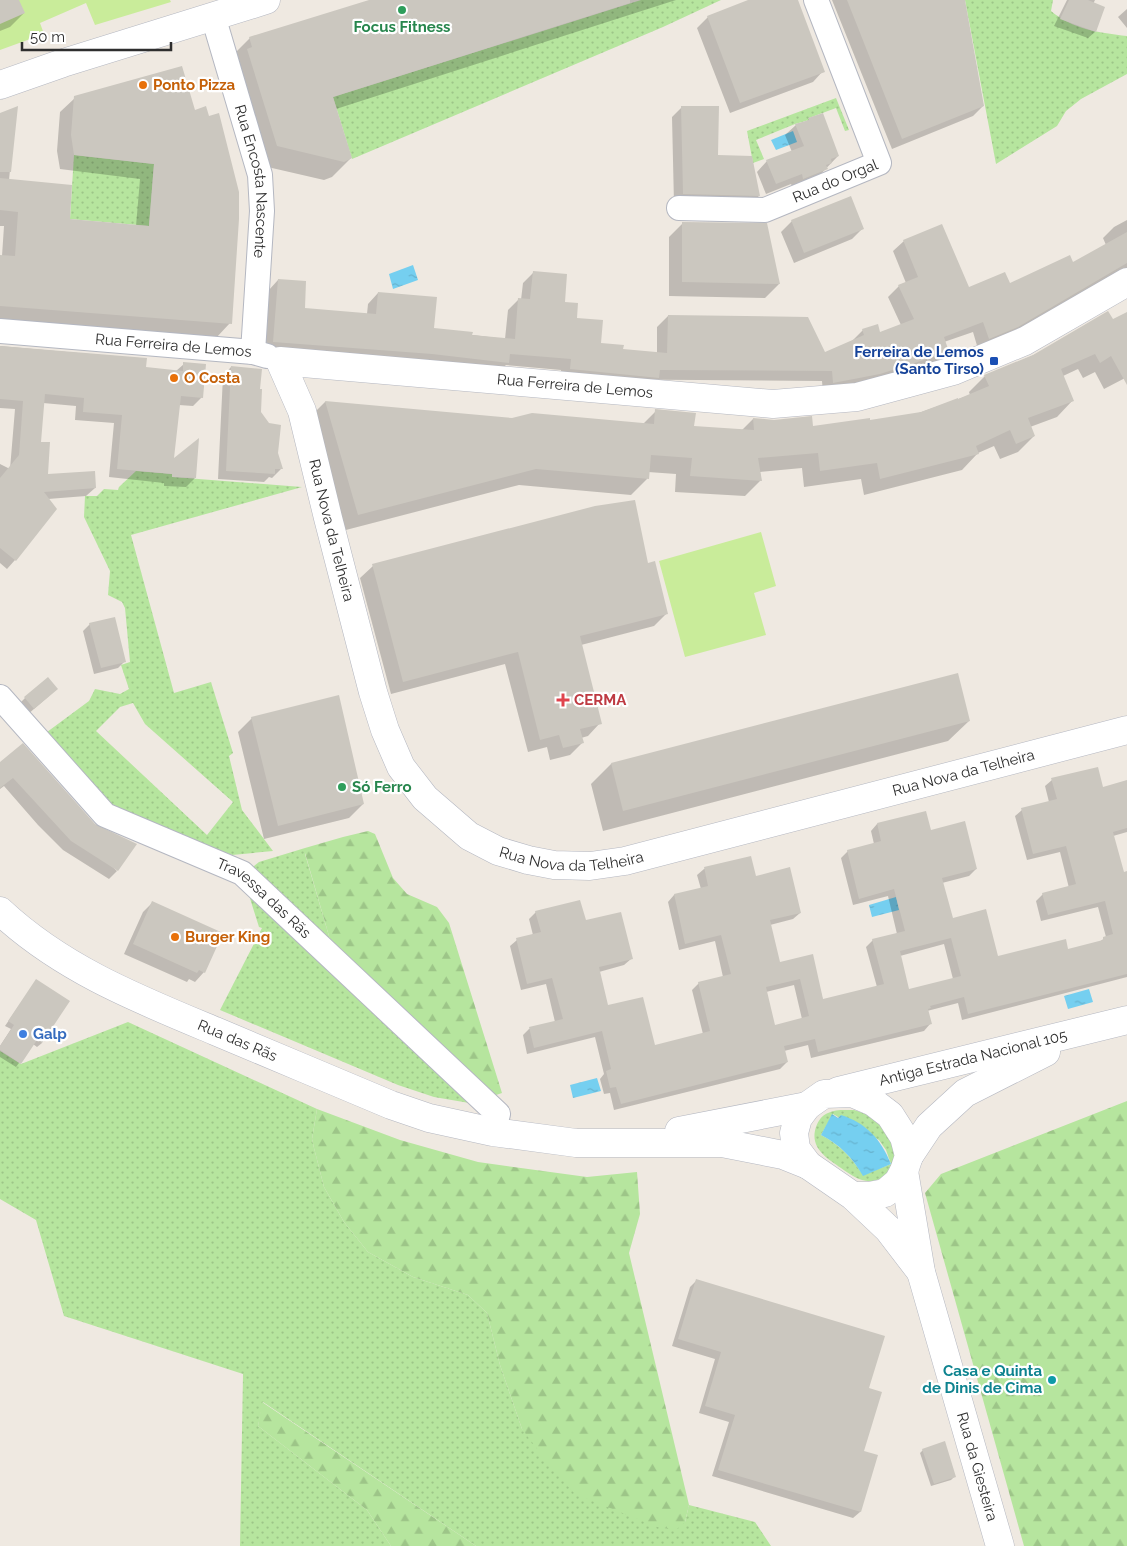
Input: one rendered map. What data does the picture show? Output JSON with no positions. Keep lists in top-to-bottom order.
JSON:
{
  "streets": {
    "main road": [
      "Rua Ferreira de Lemos",
      "Rua Nova da Telheira",
      "Rua das Rãs",
      "Antiga Estrada Nacional 105",
      "Rua da Giesteira"
    ],
    "street": ["Rua do Orgal", "Rua Encosta Nascente", "Travessa das Rãs"]
  },
  "crossings": [
    ["Rua Encosta Nascente", "Rua Ferreira de Lemos"],
    ["Rua Ferreira de Lemos", "Rua Nova da Telheira"],
    ["Travessa das Rãs", "Rua das Rãs"],
    ["Travessa das Rãs", "Antiga Estrada Nacional 105"],
    ["Rua das Rãs", "Antiga Estrada Nacional 105"]
  ],
  "places": {
    "other": [
      "Focus Fitness",
      "Ponto Pizza",
      "O Costa",
      "Só Ferro",
      "Burger King",
      "Galp",
      "Casa e Quinta de Dinis de Cima"
    ],
    "transit": ["Ferreira de Lemos (Santo Tirso)"],
    "health": ["CERMA"]
  },
  "scale_bar": "50 m"
}
